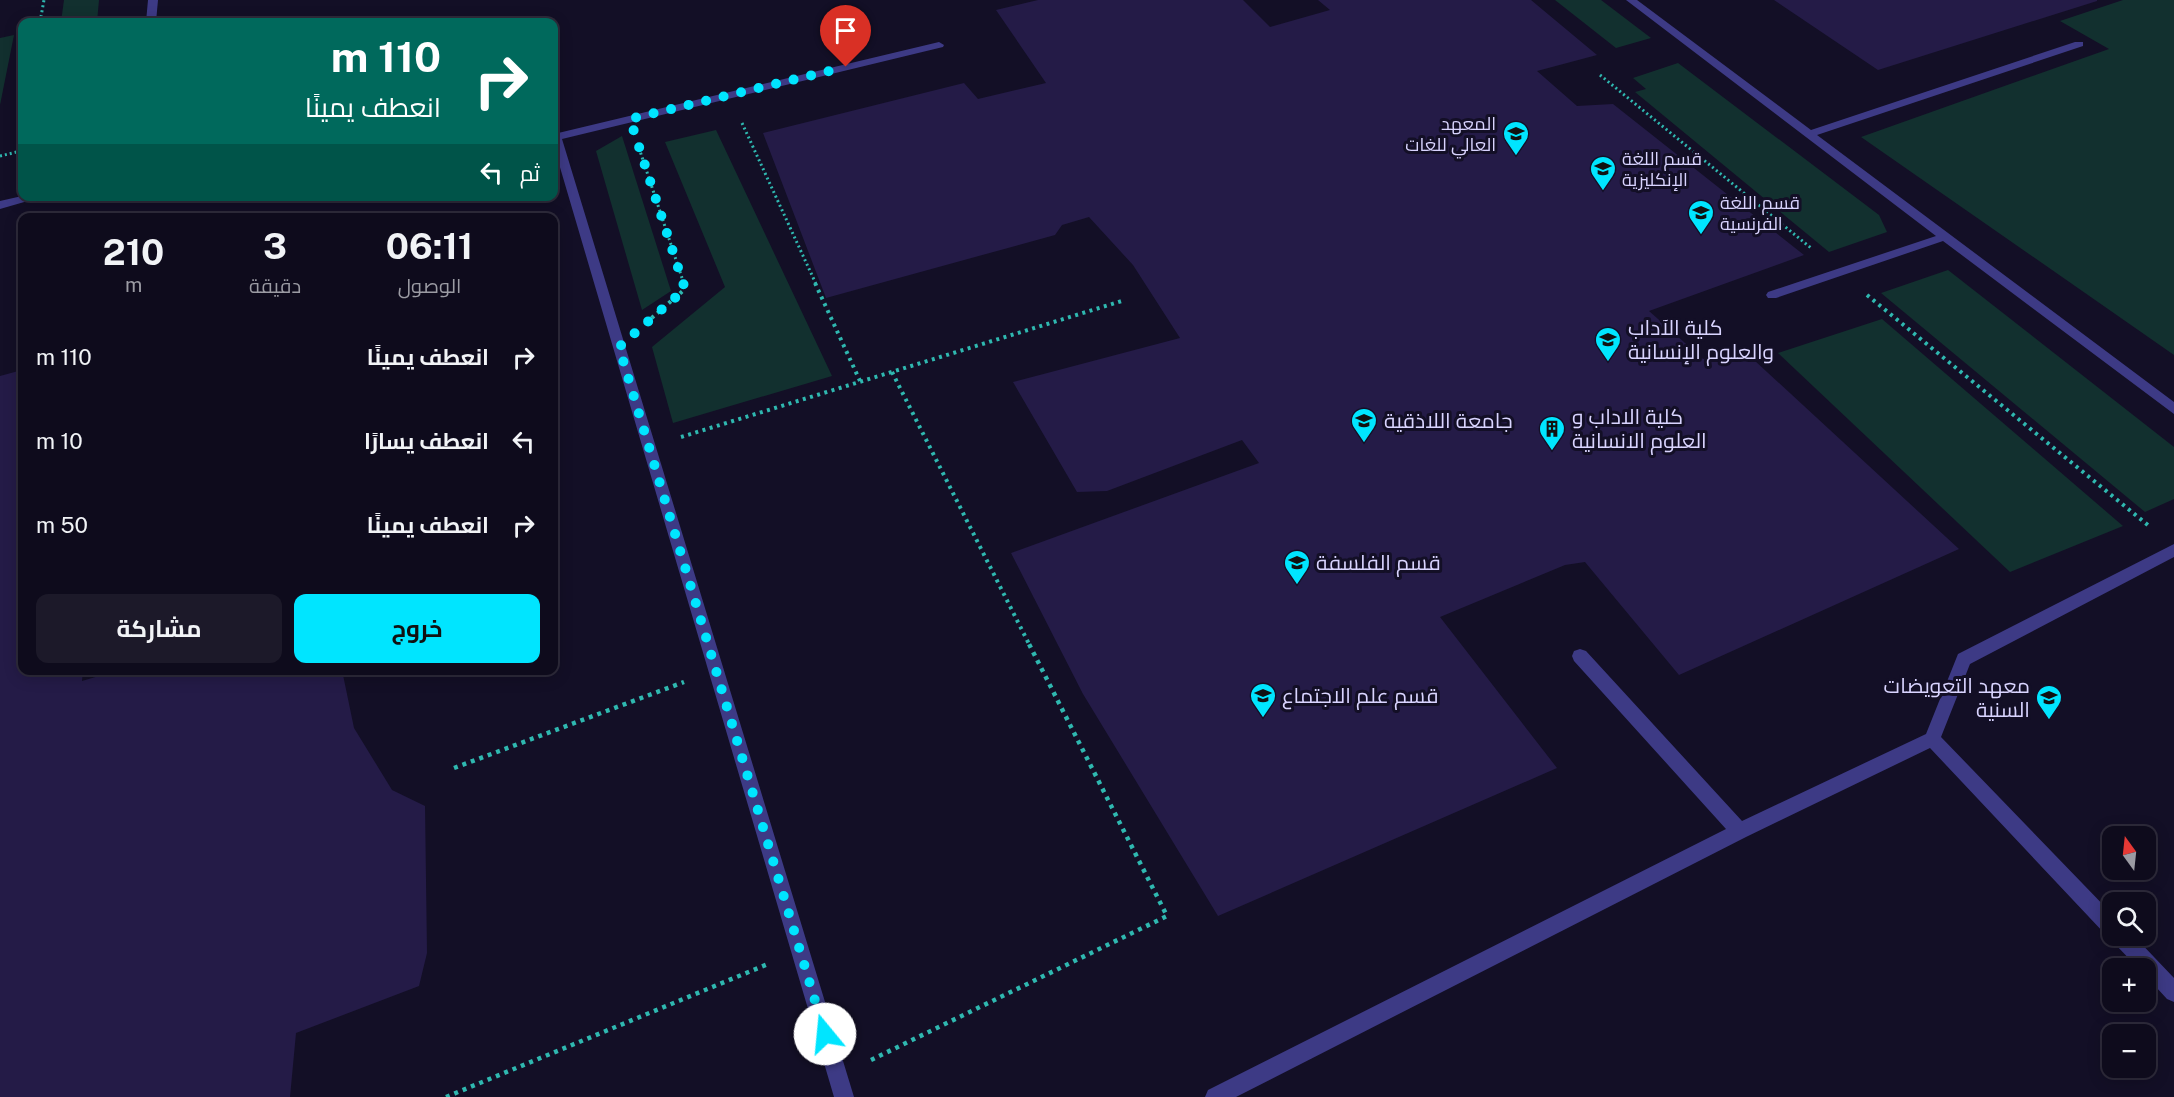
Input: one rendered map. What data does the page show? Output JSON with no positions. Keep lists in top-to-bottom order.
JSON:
{
  "places": {
    "school or university": [
      "المعهد العالي للغات",
      "قسم اللغة الإنكليزية",
      "قسم اللغة الفرنسية",
      "كلية الآداب والعلوم الإنسانية",
      "جامعة اللاذقية",
      "قسم الفلسفة",
      "قسم علم الاجتماع",
      "معهد التعويضات السنية"
    ],
    "building": ["كلية الاداب و العلوم الانسانية"]
  },
  "north": "top",
  "page": {
    "turn": ["110 m", "انعطف يمينًا"],
    "then": "ثم",
    "eta": [
      "06:11",
      "الوصول",
      "3",
      "دقيقة",
      "210",
      "m"
    ],
    "list": [
      {
        "name": "انعطف يمينًا",
        "value": "110 m"
      },
      {
        "name": "انعطف يسارًا",
        "value": "10 m"
      },
      {
        "name": "انعطف يمينًا",
        "value": "50 m"
      }
    ],
    "buttons": ["خروج", "مشاركة"],
    "map_buttons": ["+", "−"]
  }
}
